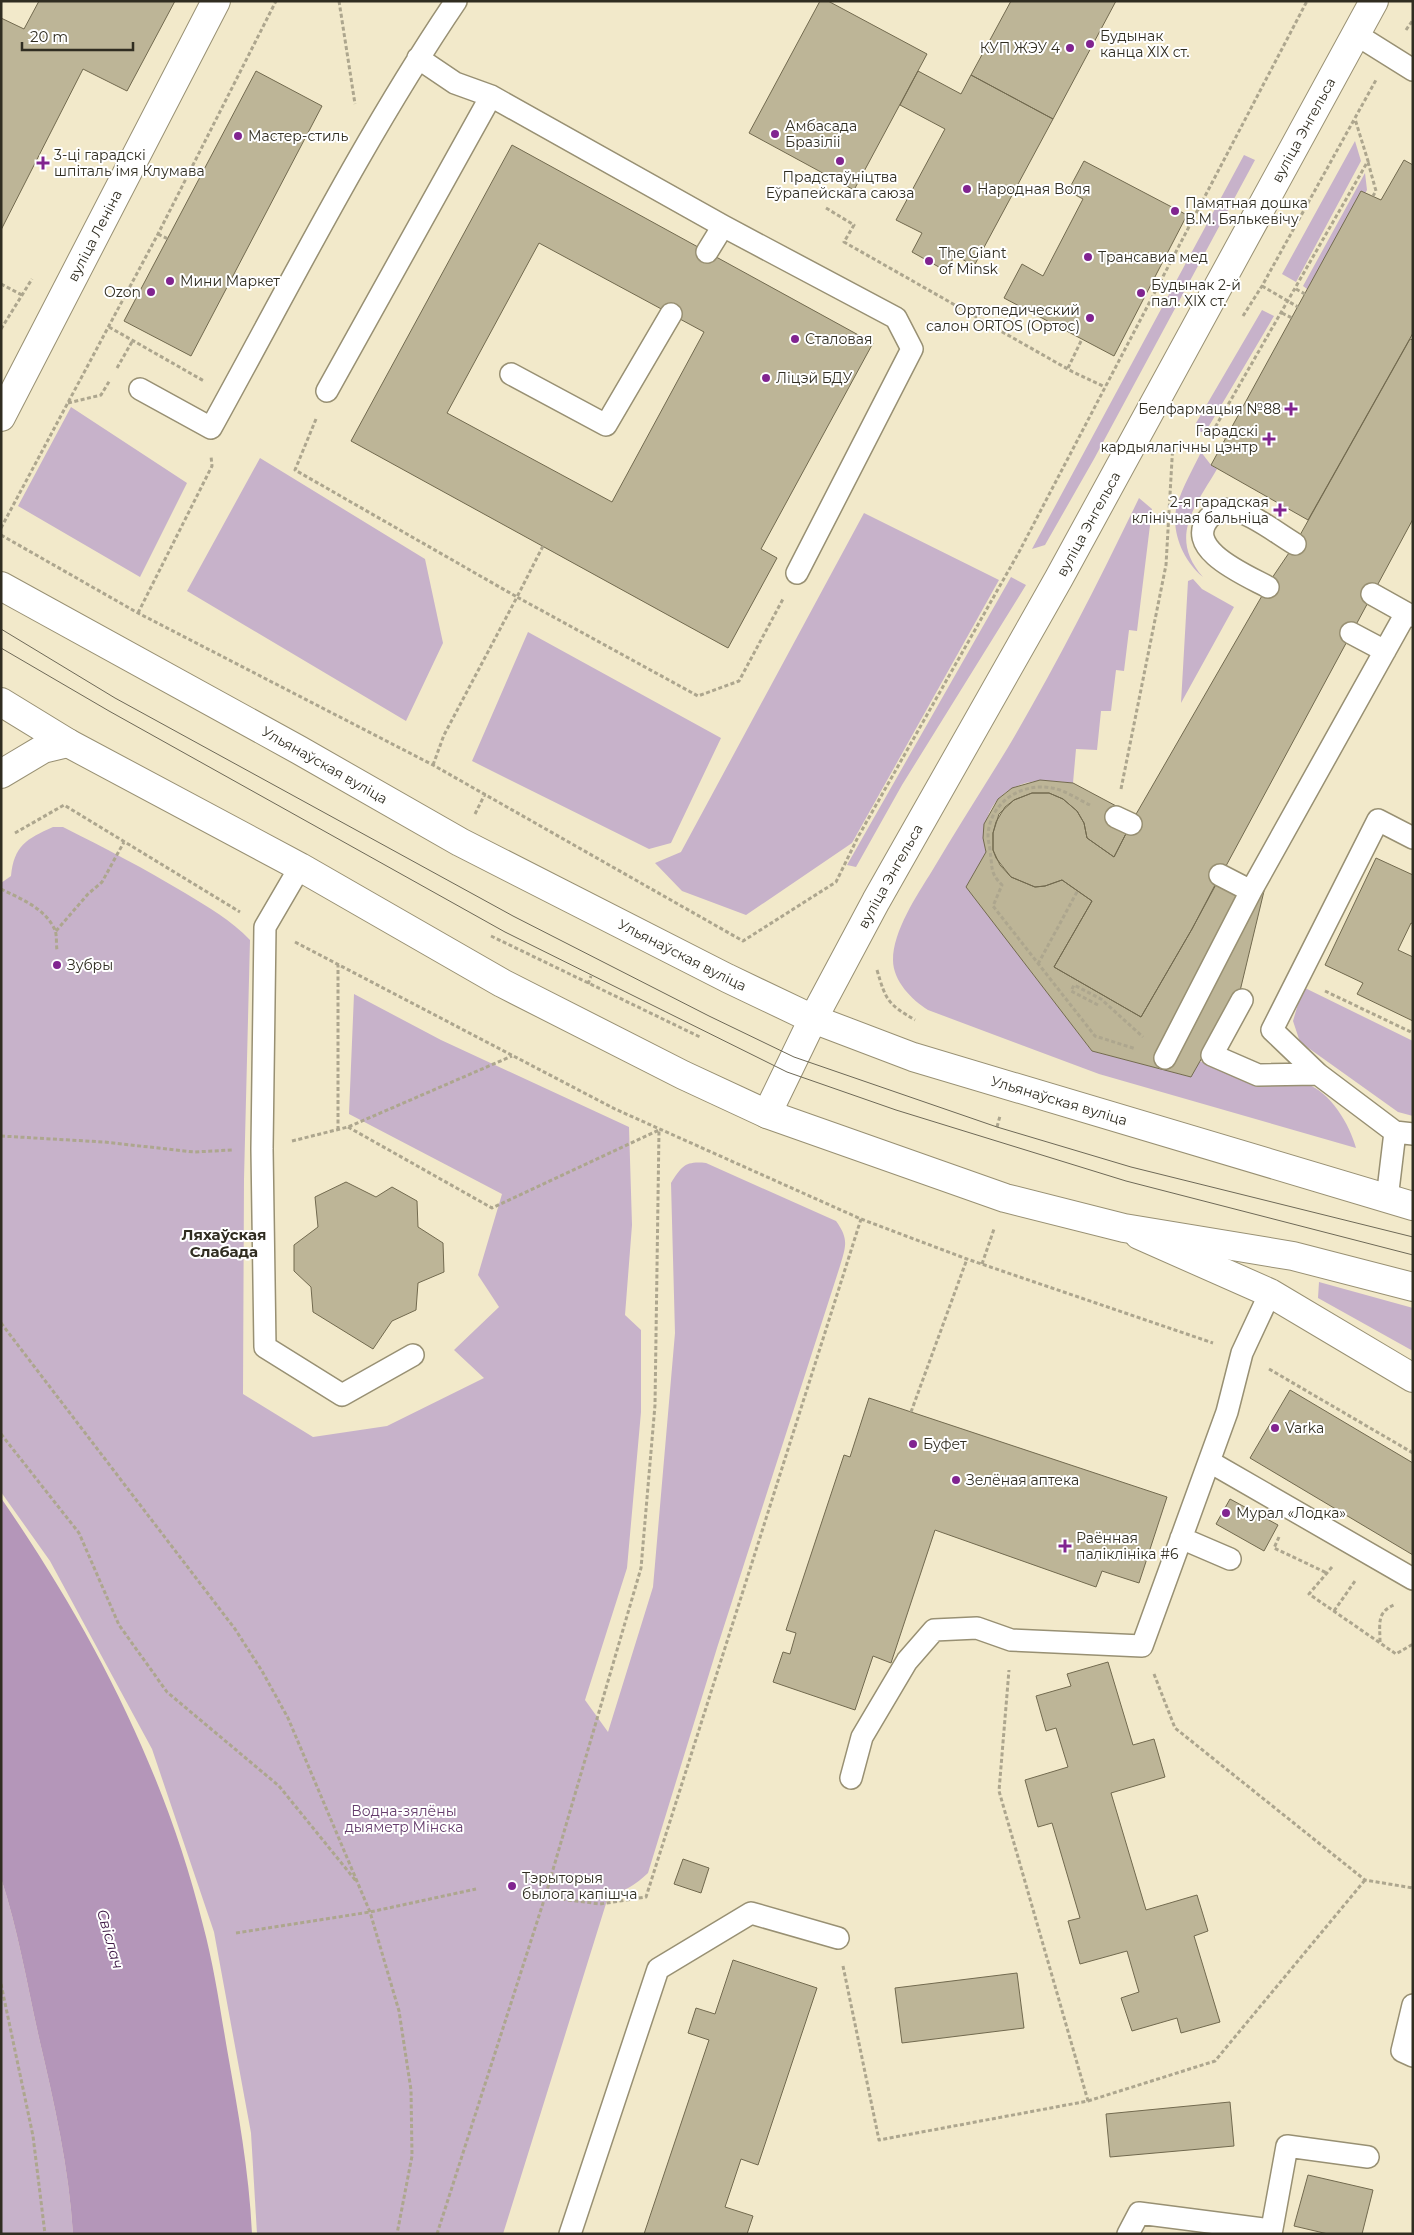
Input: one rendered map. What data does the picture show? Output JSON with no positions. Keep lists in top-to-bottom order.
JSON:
{
  "streets": {
    "main road": ["вуліца Энгельса", "вуліца Леніна", "Ульянаўская вуліца"]
  },
  "crossings": [
    ["вуліца Энгельса", "Ульянаўская вуліца"]
  ],
  "districts": ["Ляхаўская Слабада"],
  "water": ["Свіслач"],
  "parks": ["Водна-зялёны дыяметр Мінска"],
  "places": {
    "other": [
      "Будынак канца ХІХ ст.",
      "КУП ЖЭУ 4",
      "Амбасада Бразіліі",
      "Мастер-стиль",
      "Прадстаўніцтва Еўрапейскага саюза",
      "Народная Воля",
      "Памятная дошка В.М. Бялькевічу",
      "Трансавиа мед",
      "The Giant of Minsk",
      "Мини Маркет",
      "Ozon",
      "Будынак 2-й пал. ХІХ ст.",
      "Ортопедический салон ORTOS (Ортос)",
      "Сталовая",
      "Ліцэй БДУ",
      "Зубры",
      "Varka",
      "Буфет",
      "Зелёная аптека",
      "Мурал «Лодка»",
      "Тэрыторыя былога капішча"
    ],
    "health": [
      "3-ці гарадскі шпіталь імя Клумава",
      "Белфармацыя №88",
      "Гарадскі кардыялагічны цэнтр",
      "2-я гарадская клінічная бальніца",
      "Раённая паліклініка #6"
    ]
  },
  "scale_bar": "20 m"
}
